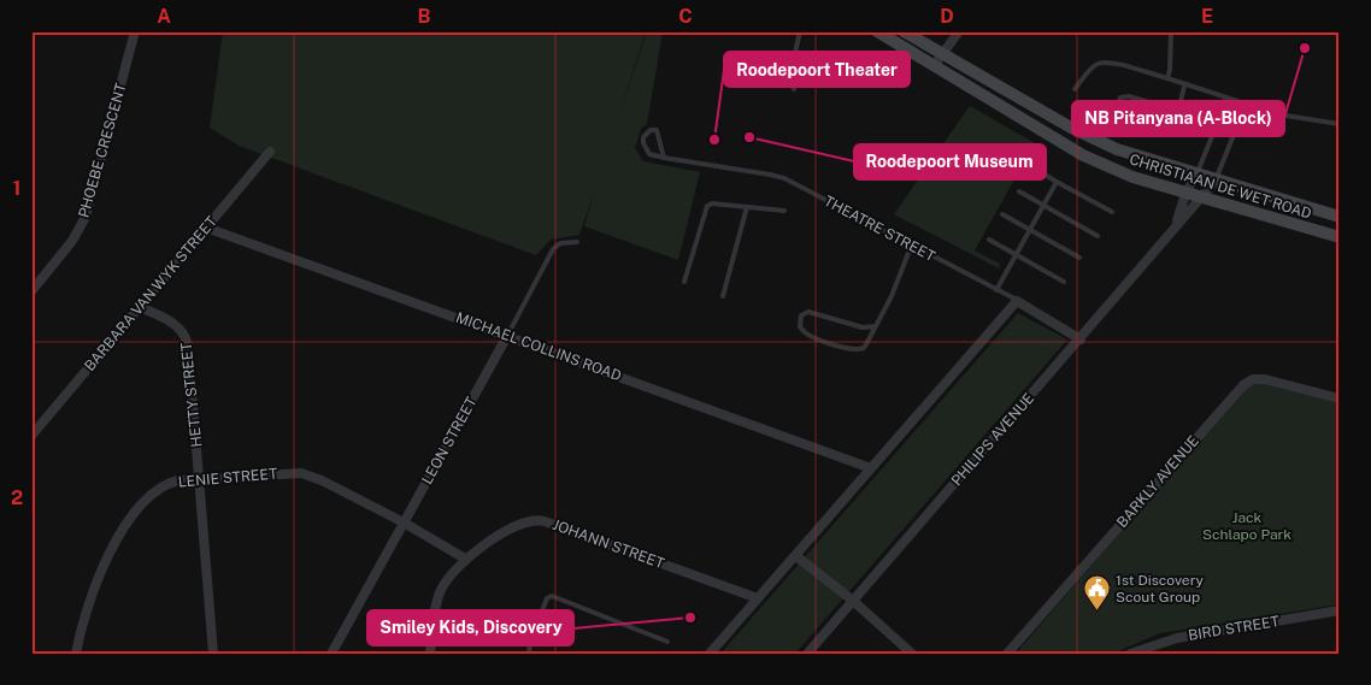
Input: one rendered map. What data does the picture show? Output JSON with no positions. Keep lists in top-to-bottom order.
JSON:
{
  "streets": {
    "main road": ["CHRISTIAAN DE WET ROAD"],
    "street": [
      "PHOEBE CRESCENT",
      "THEATRE STREET",
      "BARBARA VAN WYK STREET",
      "MICHAEL COLLINS ROAD",
      "HETTY STREET",
      "PHILIPS AVENUE",
      "LEON STREET",
      "LENIE STREET",
      "BARKLY AVENUE",
      "JOHANN STREET",
      "BIRD STREET"
    ]
  },
  "crossings": [
    ["CHRISTIAAN DE WET ROAD", "PHILIPS AVENUE"],
    ["THEATRE STREET", "PHILIPS AVENUE"],
    ["BARBARA VAN WYK STREET", "MICHAEL COLLINS ROAD"],
    ["BARBARA VAN WYK STREET", "HETTY STREET"],
    ["MICHAEL COLLINS ROAD", "LEON STREET"],
    ["HETTY STREET", "LENIE STREET"],
    ["LEON STREET", "LENIE STREET"],
    ["LENIE STREET", "JOHANN STREET"]
  ],
  "parks": ["Jack Schlapo Park"],
  "places": {
    "other": [
      "NB Pitanyana (A-Block)",
      "Roodepoort Museum",
      "Roodepoort Theater",
      "Smiley Kids, Discovery"
    ],
    "public building": ["1st Discovery Scout Group"]
  },
  "grid": {
    "columns": [
      "A",
      "B",
      "C",
      "D",
      "E"
    ],
    "rows": ["1", "2"]
  }
}
